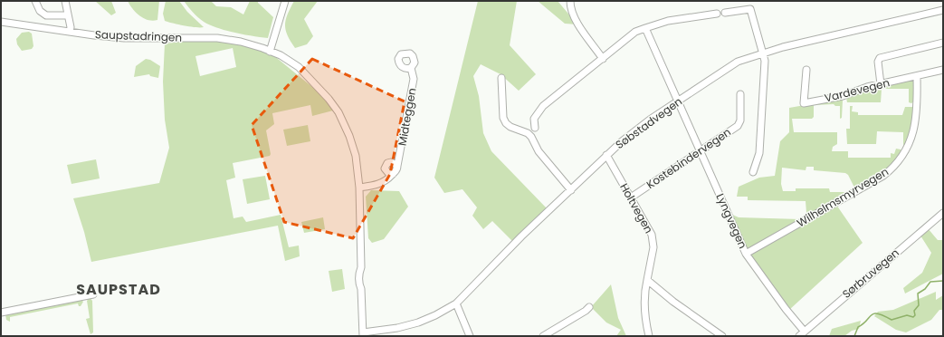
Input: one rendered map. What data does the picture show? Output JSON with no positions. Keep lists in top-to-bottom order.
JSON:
{
  "streets": {
    "street": [
      "Saupstadringen",
      "Vardevegen",
      "Midteggen",
      "Søbstadvegen",
      "Kostebindervegen",
      "Wilhelmsmyrvegen",
      "Holtvegen",
      "Lyngvegen",
      "Sørbruvegen"
    ]
  },
  "crossings": [
    ["Saupstadringen", "Midteggen"],
    ["Saupstadringen", "Søbstadvegen"],
    ["Vardevegen", "Wilhelmsmyrvegen"],
    ["Søbstadvegen", "Holtvegen"],
    ["Søbstadvegen", "Lyngvegen"],
    ["Kostebindervegen", "Holtvegen"],
    ["Kostebindervegen", "Lyngvegen"],
    ["Wilhelmsmyrvegen", "Lyngvegen"],
    ["Lyngvegen", "Sørbruvegen"]
  ],
  "districts": ["SAUPSTAD"]
}
